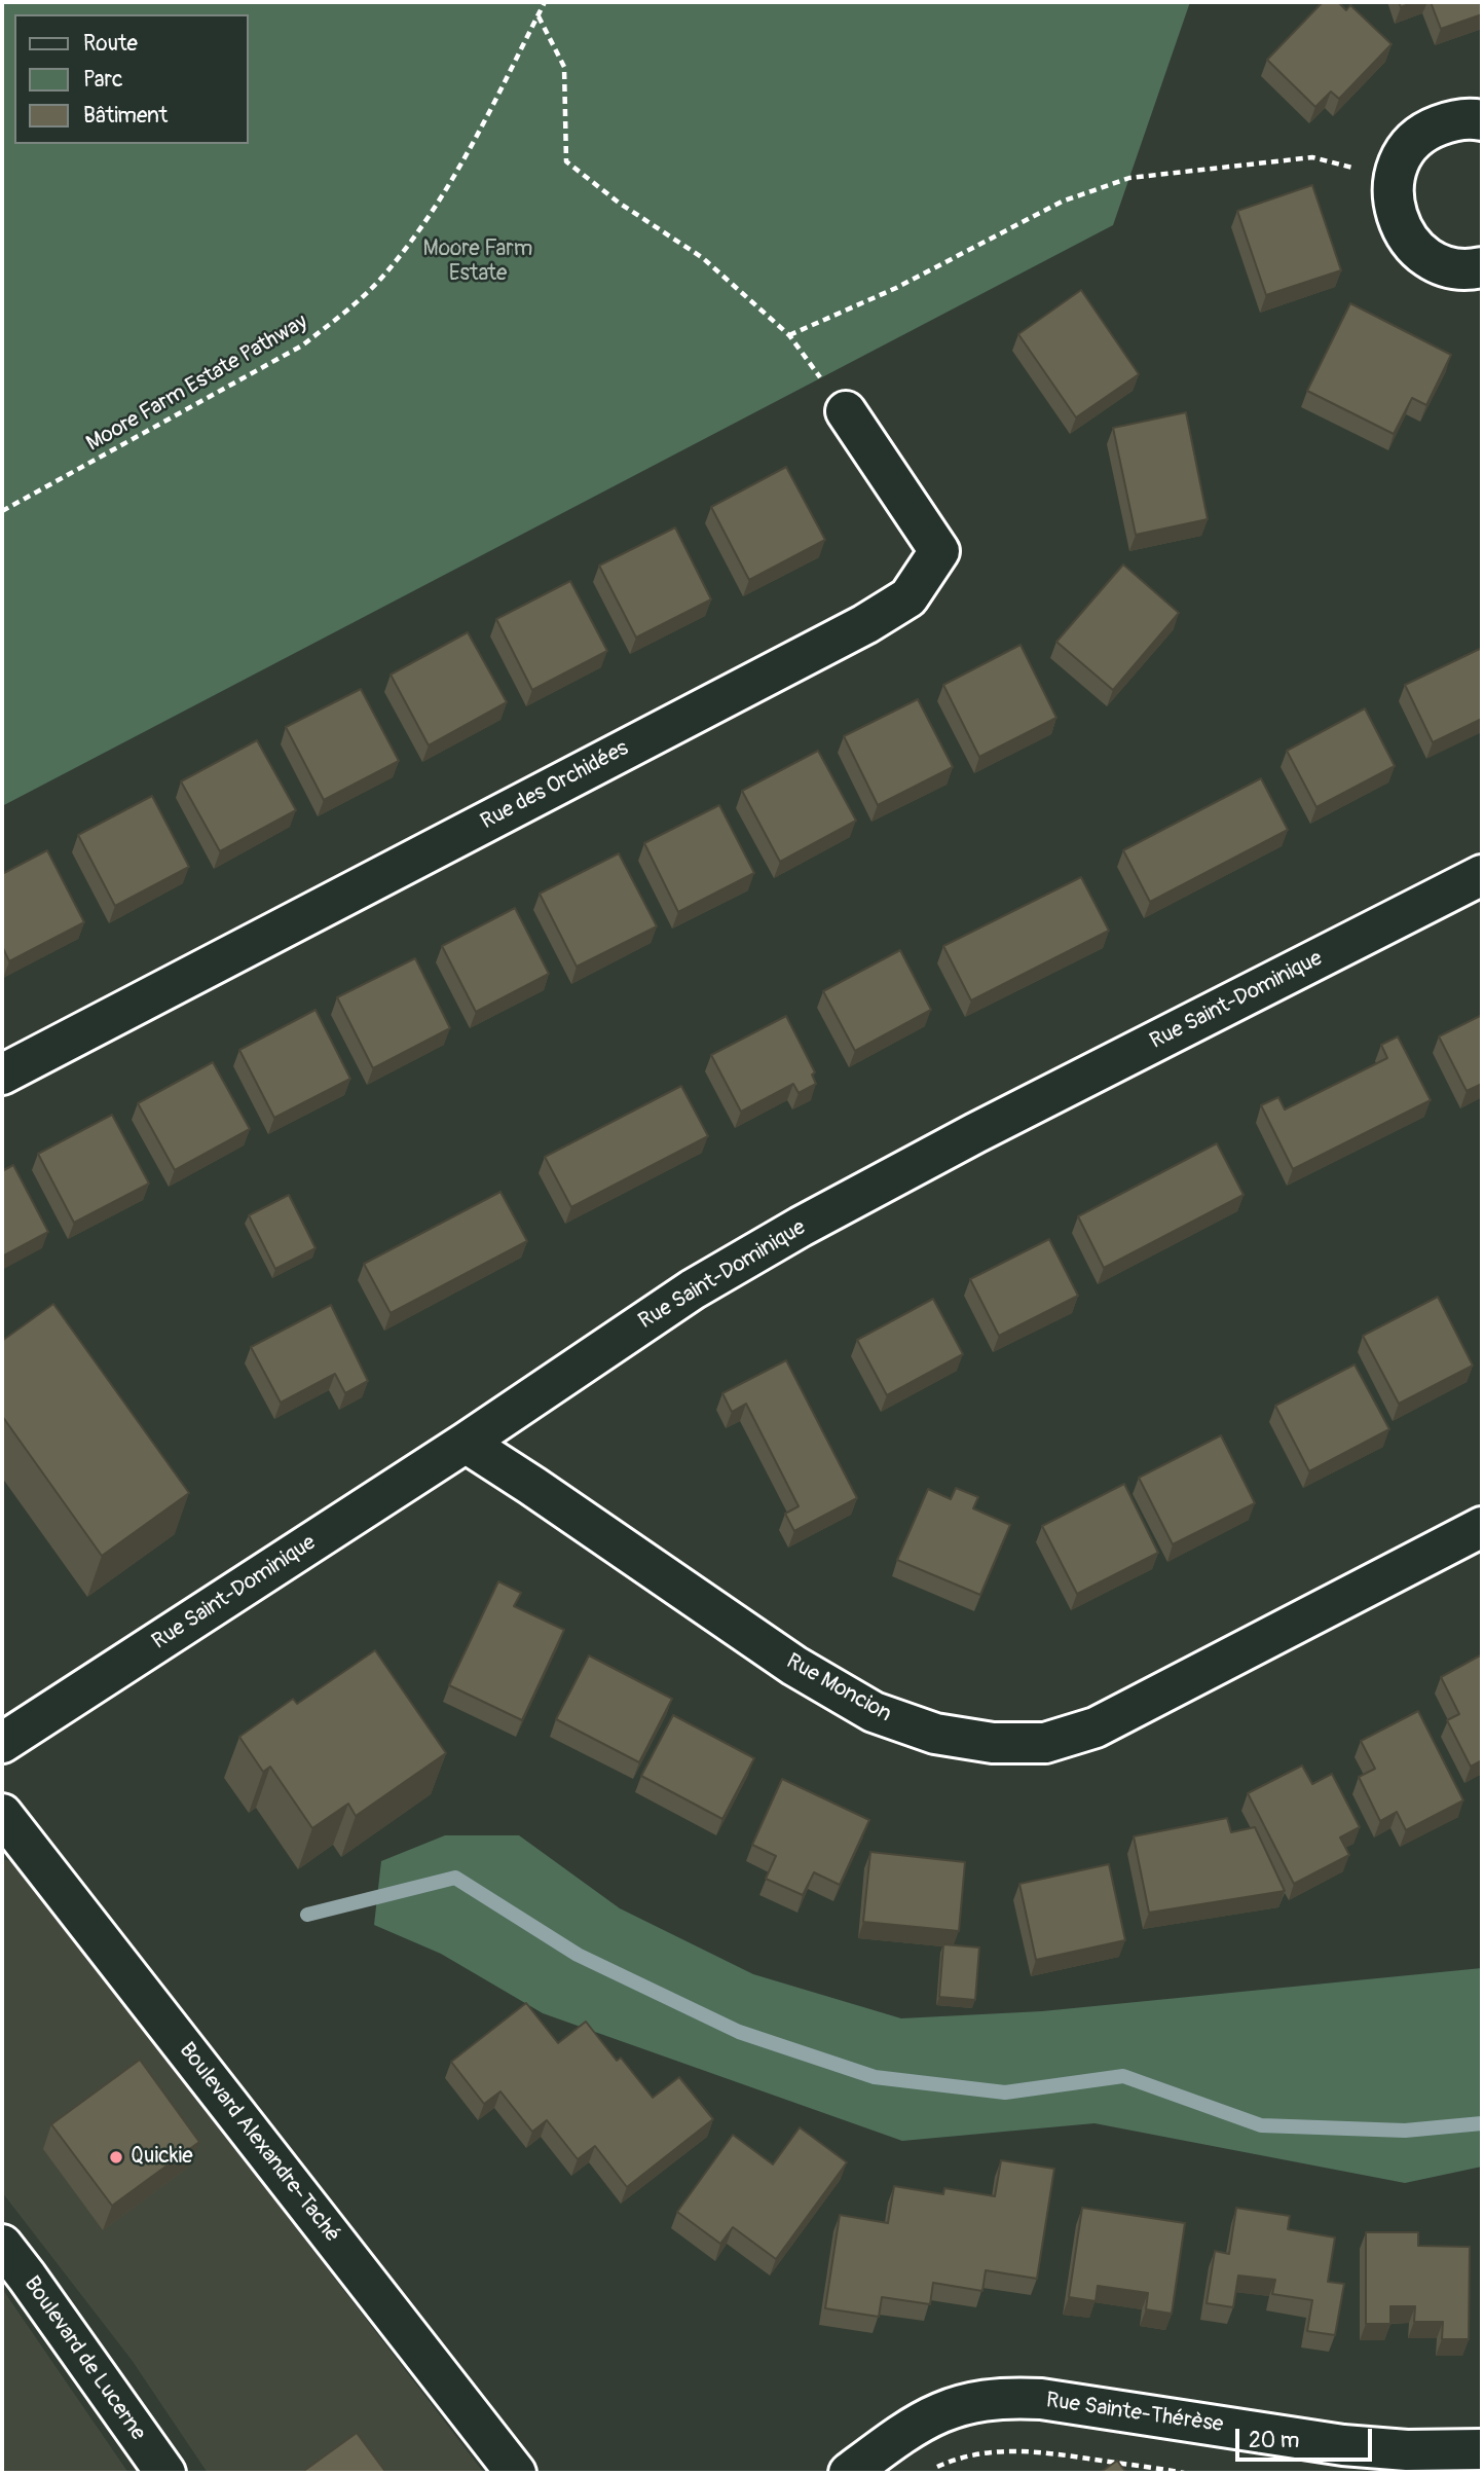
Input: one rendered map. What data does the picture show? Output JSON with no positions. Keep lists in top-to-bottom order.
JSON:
{
  "streets": {
    "street": [
      "Rue des Orchidées",
      "Rue Saint-Dominique",
      "Rue Moncion",
      "Boulevard Alexandre-Taché",
      "Boulevard de Lucerne",
      "Rue Sainte-Thérèse"
    ],
    "path": ["Moore Farm Estate Pathway"]
  },
  "crossings": [
    ["Rue Saint-Dominique", "Rue Moncion"]
  ],
  "parks": ["Moore Farm Estate"],
  "places": ["Quickie"],
  "legend": ["Route", "Parc", "Bâtiment"],
  "scale_bar": "20 m"
}
